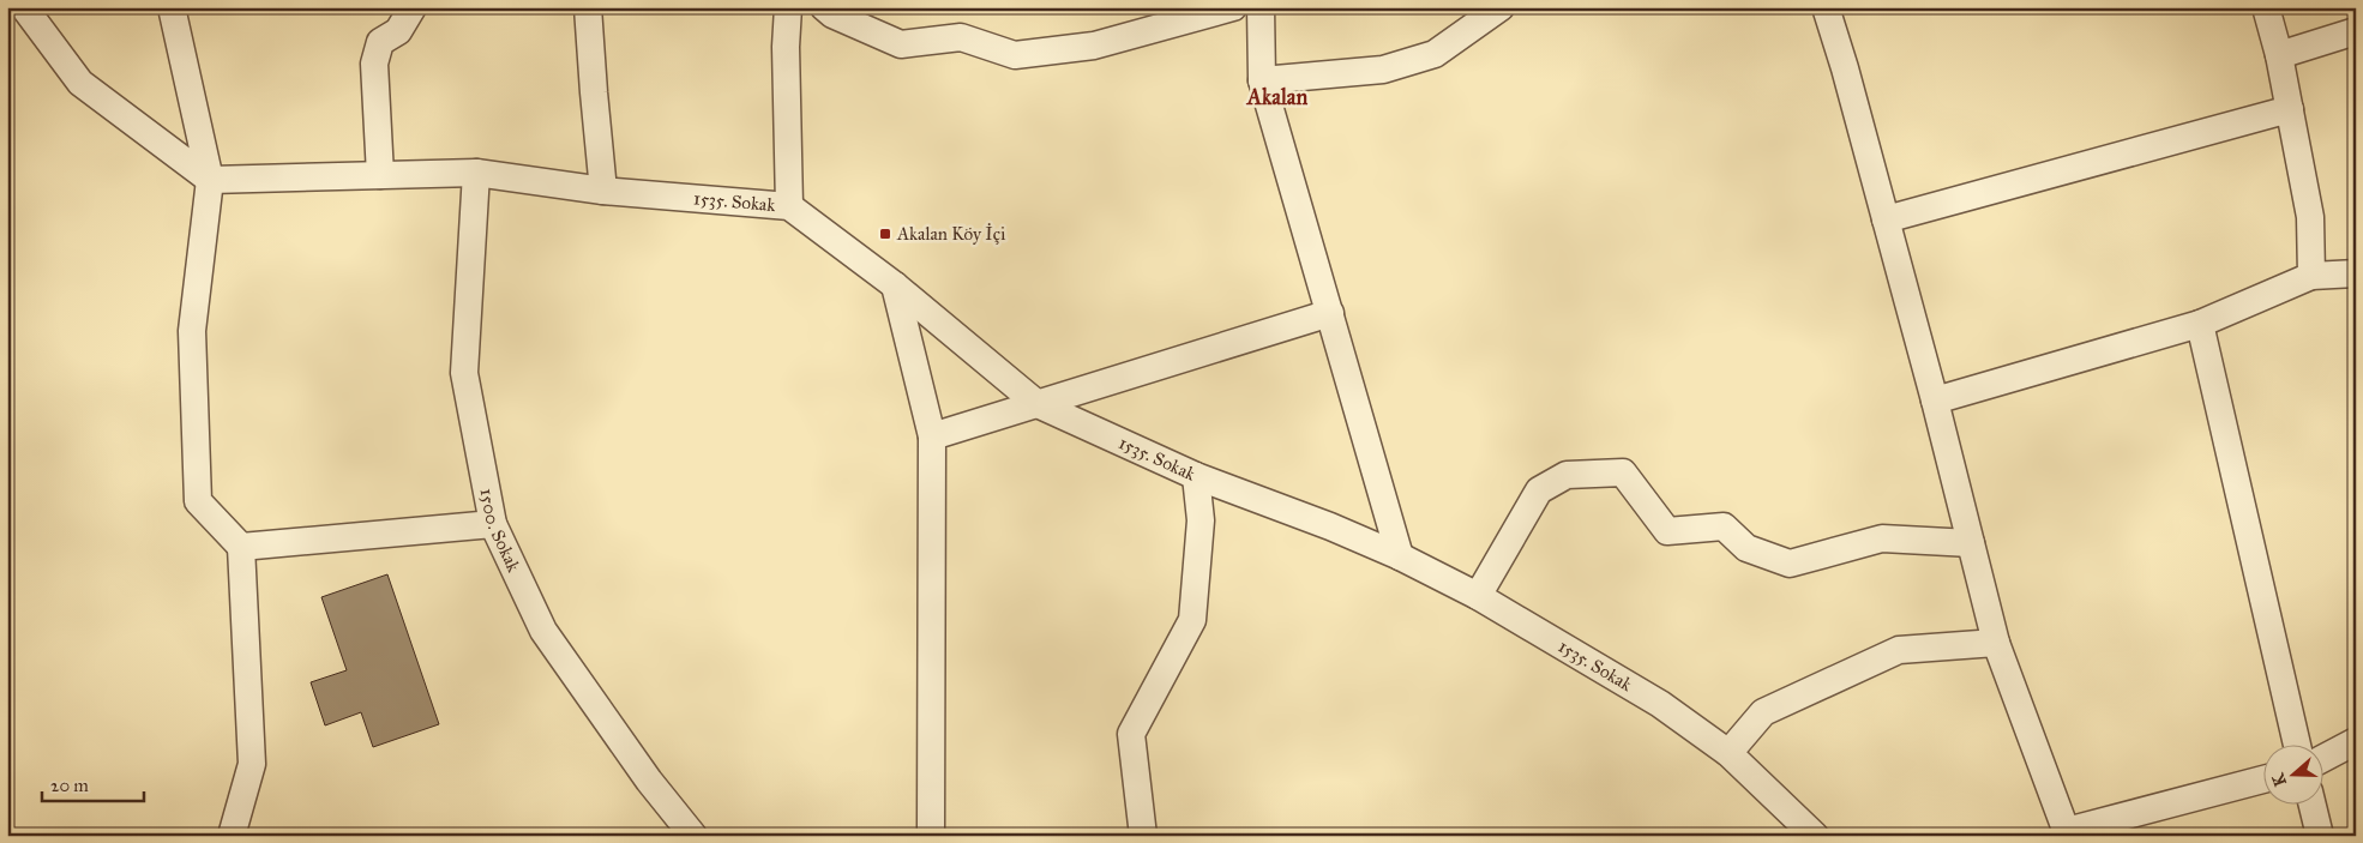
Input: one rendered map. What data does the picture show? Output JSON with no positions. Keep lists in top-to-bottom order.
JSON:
{
  "streets": {
    "street": ["1535. Sokak", "1500. Sokak"]
  },
  "crossings": [
    ["1535. Sokak", "1500. Sokak"]
  ],
  "districts": ["Akalan"],
  "places": {
    "transit": ["Akalan Köy İçi"]
  },
  "scale_bar": "20 m",
  "north": "left"
}
